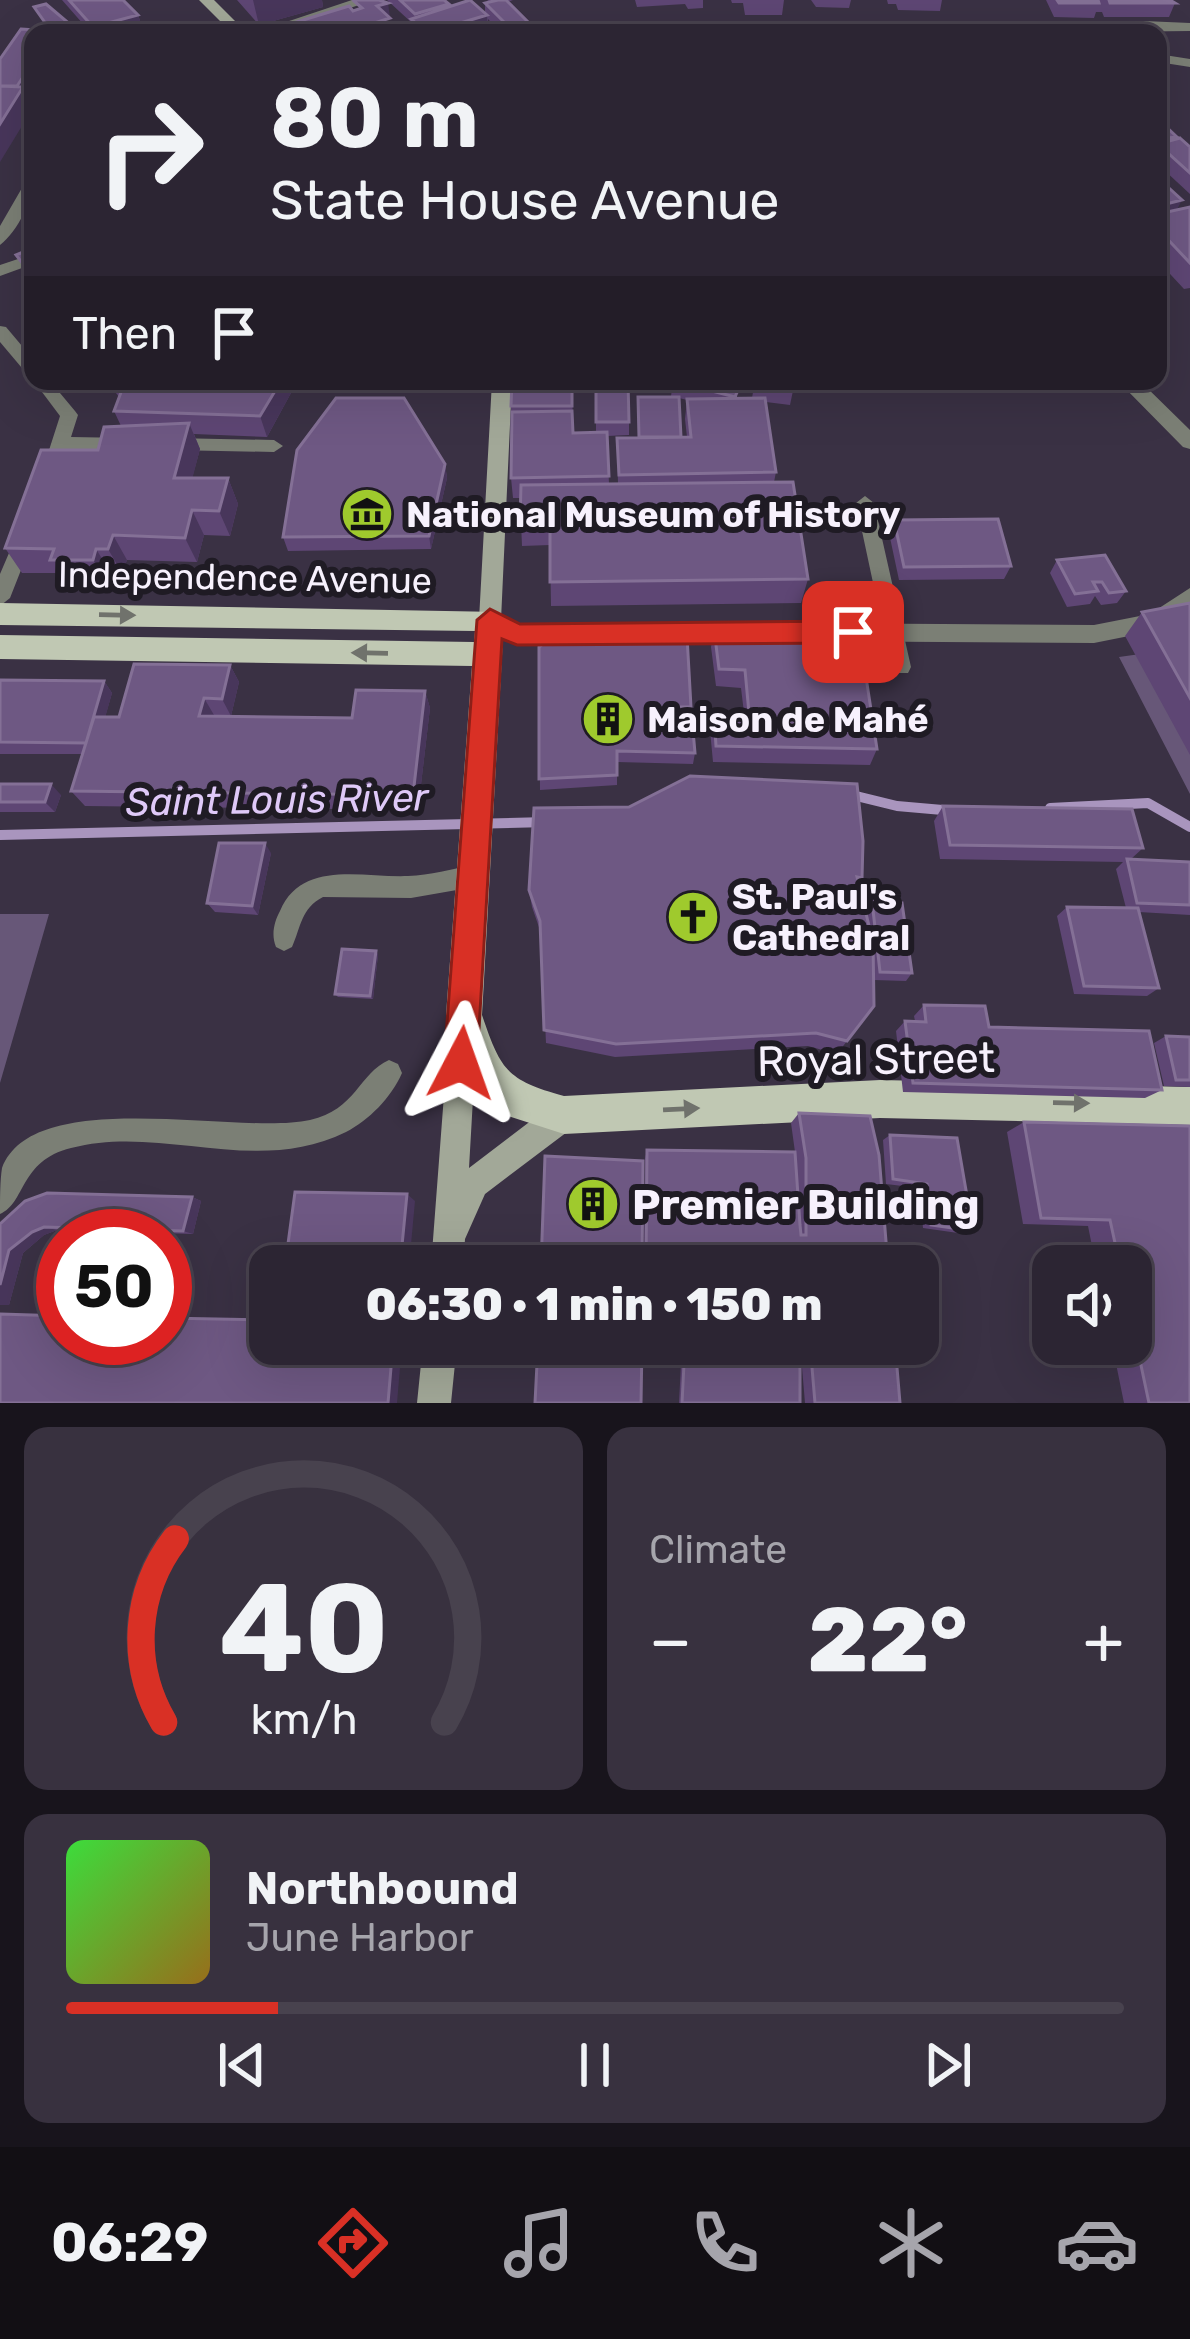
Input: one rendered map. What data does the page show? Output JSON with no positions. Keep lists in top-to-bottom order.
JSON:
{
  "streets": {
    "main road": ["Independence Avenue", "Royal Street"]
  },
  "one_way": ["Royal Street"],
  "water": ["Saint Louis River"],
  "places": {
    "museum": ["National Museum of History"],
    "building": ["Maison de Mahé", "Premier Building"],
    "church": ["St. Paul's Cathedral"]
  },
  "page": {
    "turn": ["80 m", "State House Avenue"],
    "then": "Then",
    "limit": "50",
    "trip": "06:30 · 1 min · 150 m",
    "tile": "Climate",
    "heat": ["−", "22°", "+"],
    "song": ["Northbound", "June Harbor"],
    "tabs": "06:29",
    "gauge": ["40", "km/h"]
  }
}
